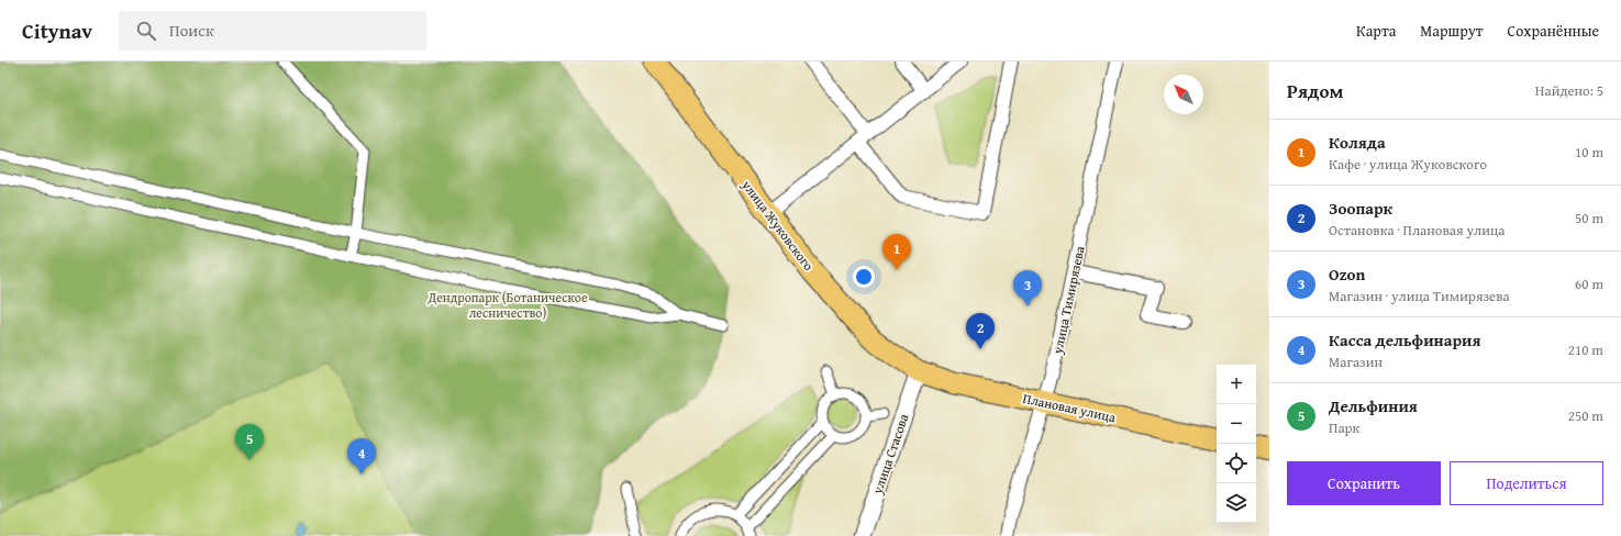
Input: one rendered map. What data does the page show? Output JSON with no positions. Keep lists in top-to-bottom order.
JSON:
{
  "streets": {
    "main road": ["улица Жуковского", "Плановая улица"],
    "street": ["улица Тимирязева", "улица Стасова"]
  },
  "crossings": [
    ["улица Жуковского", "Плановая улица"],
    ["улица Жуковского", "улица Стасова"],
    ["улица Тимирязева", "Плановая улица"],
    ["Плановая улица", "улица Стасова"]
  ],
  "parks": ["Дендропарк (Ботаническое лесничество)"],
  "north": "top left",
  "page": {
    "header": "Citynav",
    "search": "Поиск",
    "nav": ["Карта", "Маршрут", "Сохранённые"],
    "heading": ["Рядом", "Найдено: 5"],
    "list": [
      {
        "mark": "1",
        "name": "Коляда",
        "note": "Кафе · улица Жуковского",
        "value": "10 m"
      },
      {
        "mark": "2",
        "name": "Зоопарк",
        "note": "Остановка · Плановая улица",
        "value": "50 m"
      },
      {
        "mark": "3",
        "name": "Ozon",
        "note": "Магазин · улица Тимирязева",
        "value": "60 m"
      },
      {
        "mark": "4",
        "name": "Касса дельфинария",
        "note": "Магазин",
        "value": "210 m"
      },
      {
        "mark": "5",
        "name": "Дельфиния",
        "note": "Парк",
        "value": "250 m"
      }
    ],
    "pins": [
      "1",
      "3",
      "2",
      "5",
      "4"
    ],
    "map_buttons": ["+", "−"],
    "buttons": ["Сохранить", "Поделиться"]
  }
}
